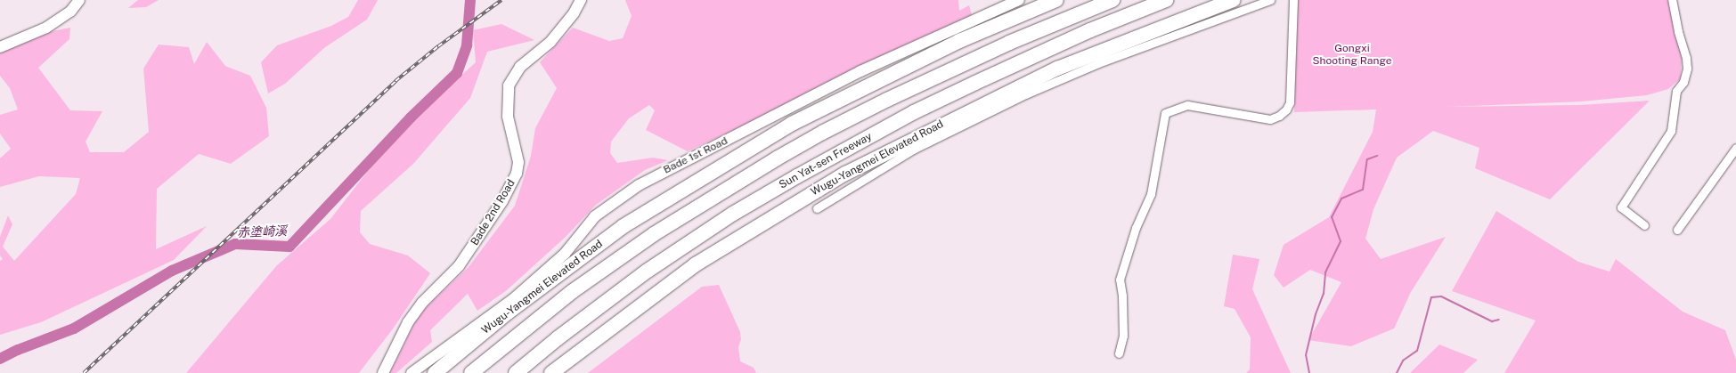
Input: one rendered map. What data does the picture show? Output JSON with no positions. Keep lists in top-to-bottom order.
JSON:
{
  "streets": {
    "highway": ["Wugu-Yangmei Elevated Road", "Sun Yat-sen Freeway"],
    "street": ["Bade 1st Road", "Bade 2nd Road"]
  },
  "water": ["赤塗崎溪"],
  "parks": ["Gongxi Shooting Range"]
}
